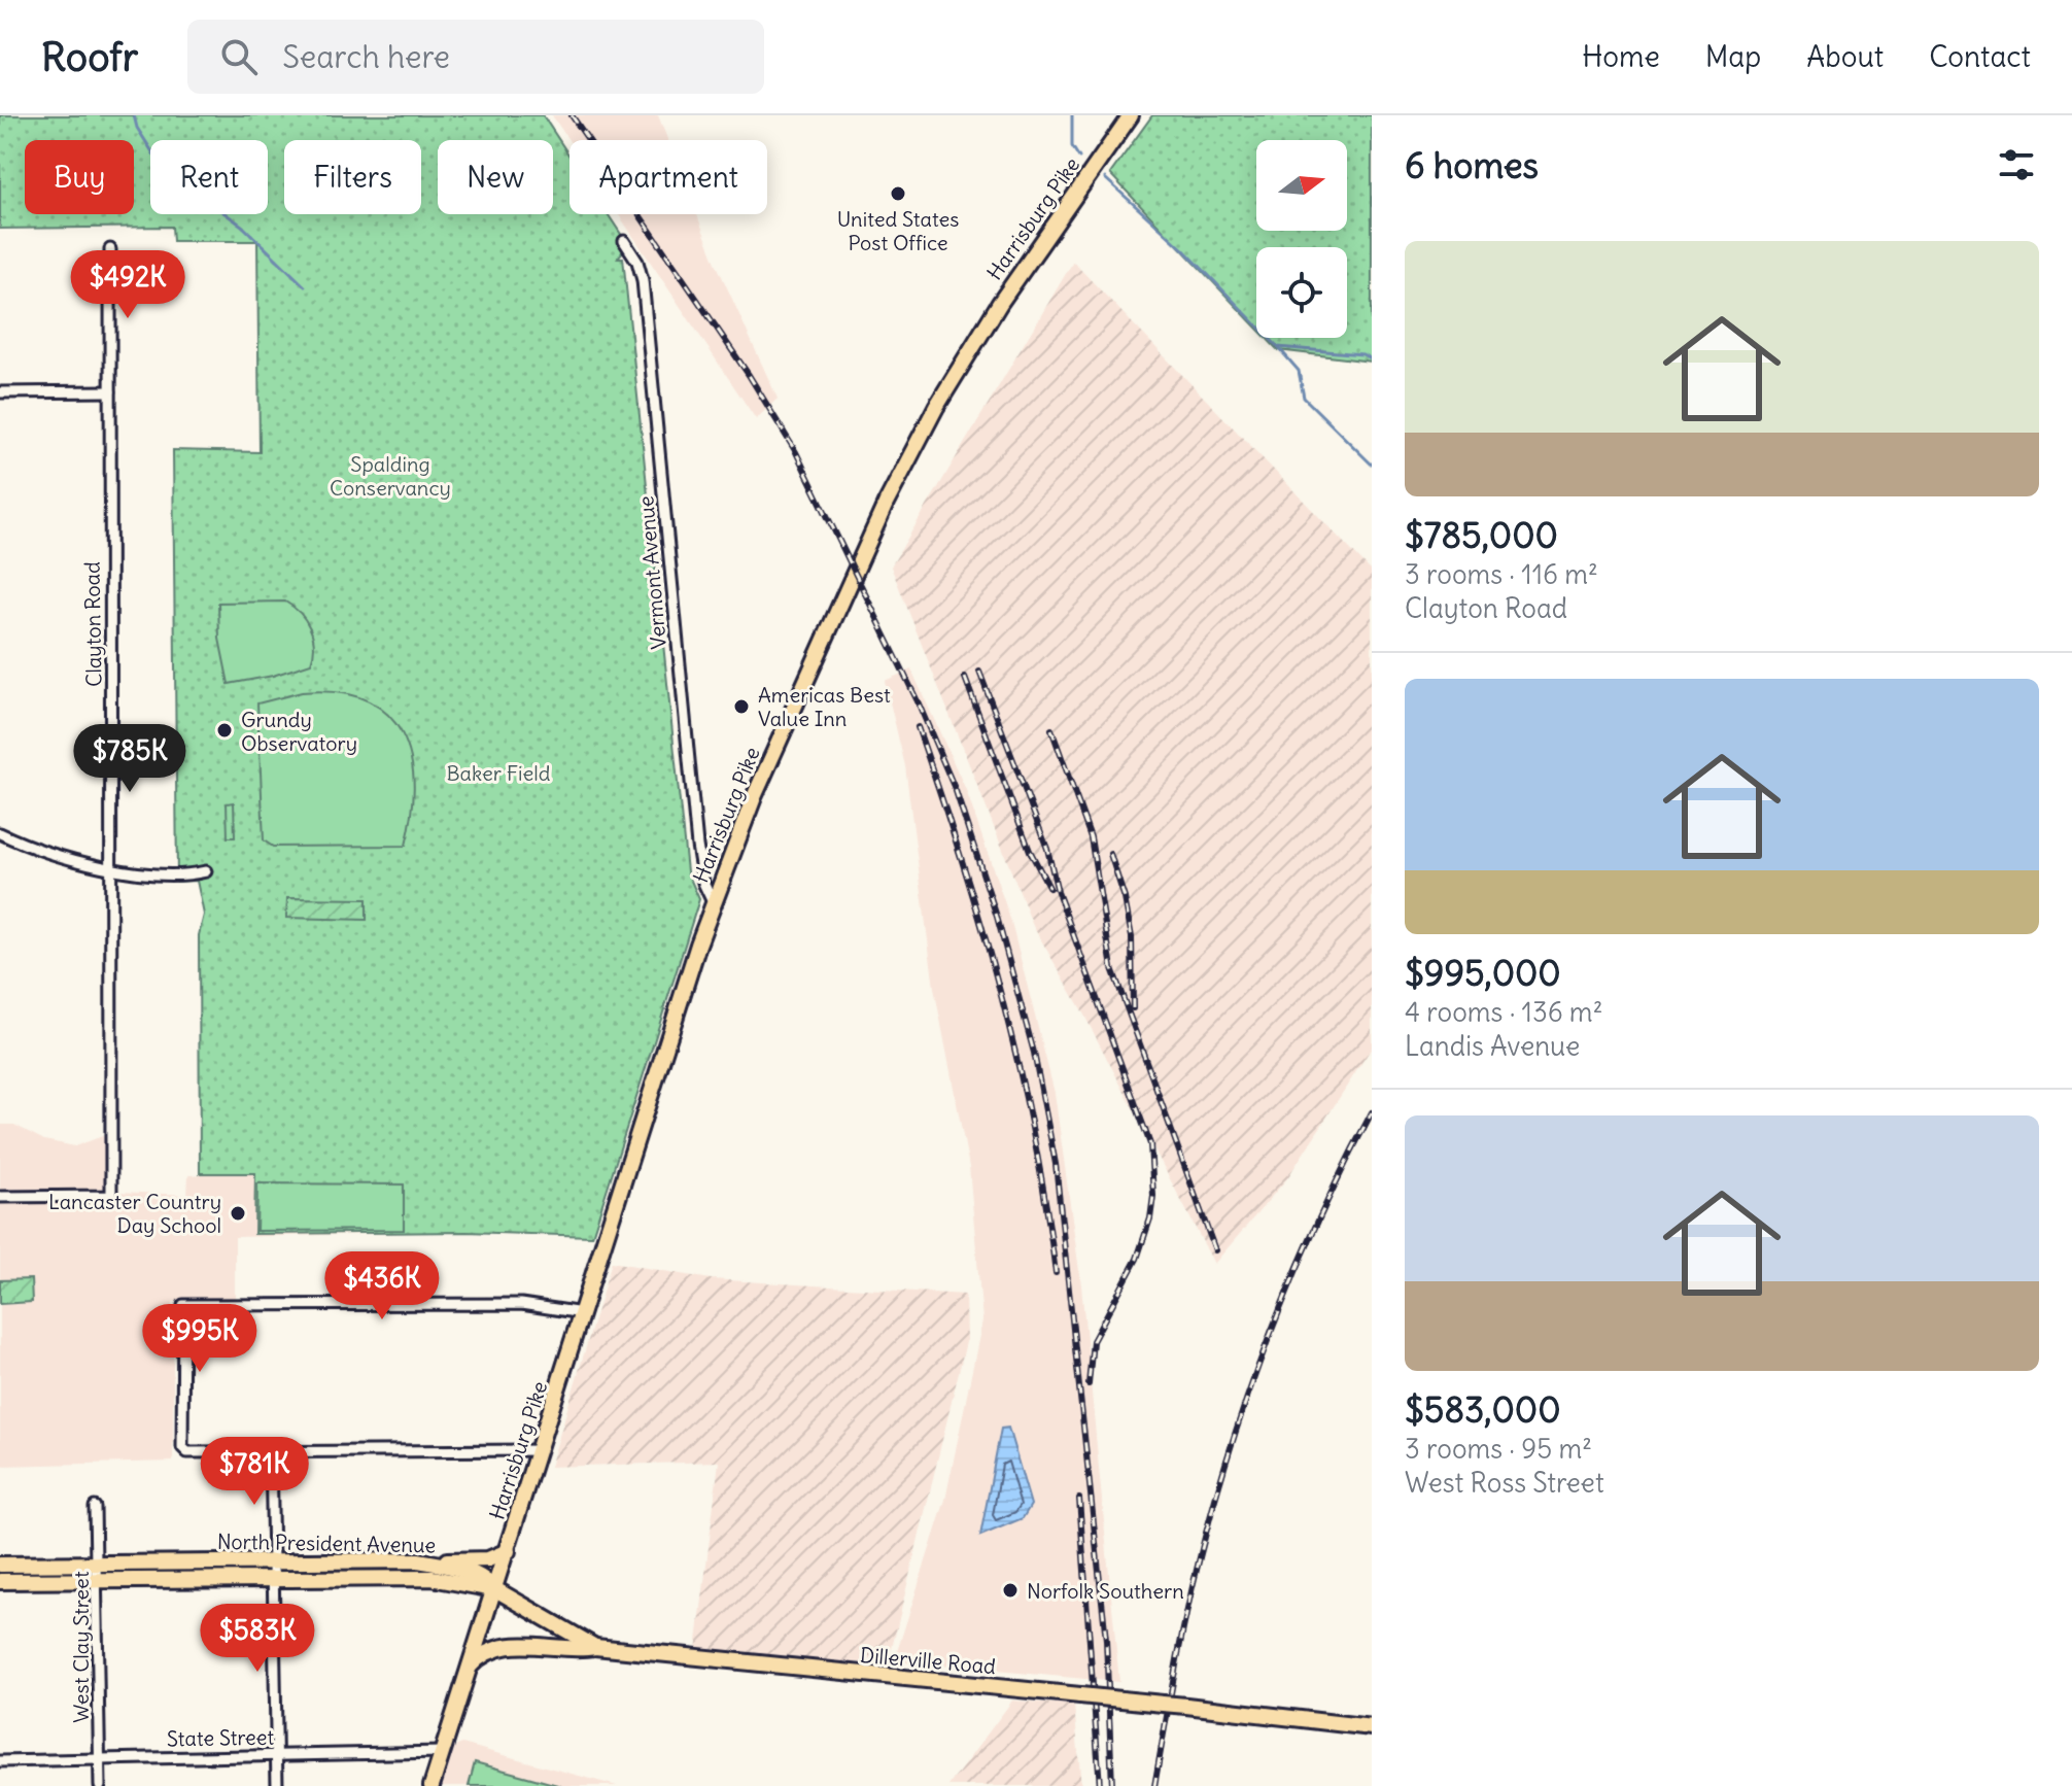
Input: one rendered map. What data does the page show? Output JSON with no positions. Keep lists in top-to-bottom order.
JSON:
{
  "streets": {
    "main road": ["Harrisburg Pike", "North President Avenue", "Dillerville Road"],
    "street": [
      "Vermont Avenue",
      "Clayton Road",
      "West Clay Street",
      "State Street"
    ]
  },
  "crossings": [
    ["Harrisburg Pike", "Vermont Avenue"],
    ["Harrisburg Pike", "North President Avenue"],
    ["Harrisburg Pike", "Dillerville Road"],
    ["Harrisburg Pike", "State Street"],
    ["North President Avenue", "West Clay Street"],
    ["North President Avenue", "Dillerville Road"],
    ["West Clay Street", "State Street"]
  ],
  "parks": ["Spalding Conservancy", "Baker Field"],
  "places": [
    "United States Post Office",
    "Americas Best Value Inn",
    "Grundy Observatory",
    "Lancaster Country Day School",
    "Norfolk Southern"
  ],
  "north": "right",
  "page": {
    "header": "Roofr",
    "search": "Search here",
    "nav": [
      "Home",
      "Map",
      "About",
      "Contact"
    ],
    "heading": "6 homes",
    "chip": [
      "Buy",
      "Rent",
      "Filters",
      "New",
      "Apartment"
    ],
    "list": [
      {
        "name": "$785,000",
        "note": "3 rooms · 116 m² · Clayton Road"
      },
      {
        "name": "$995,000",
        "note": "4 rooms · 136 m² · Landis Avenue"
      },
      {
        "name": "$583,000",
        "note": "3 rooms · 95 m² · West Ross Street"
      }
    ],
    "price": [
      "$492K",
      "$785K",
      "$436K",
      "$995K",
      "$781K",
      "$583K"
    ]
  }
}
